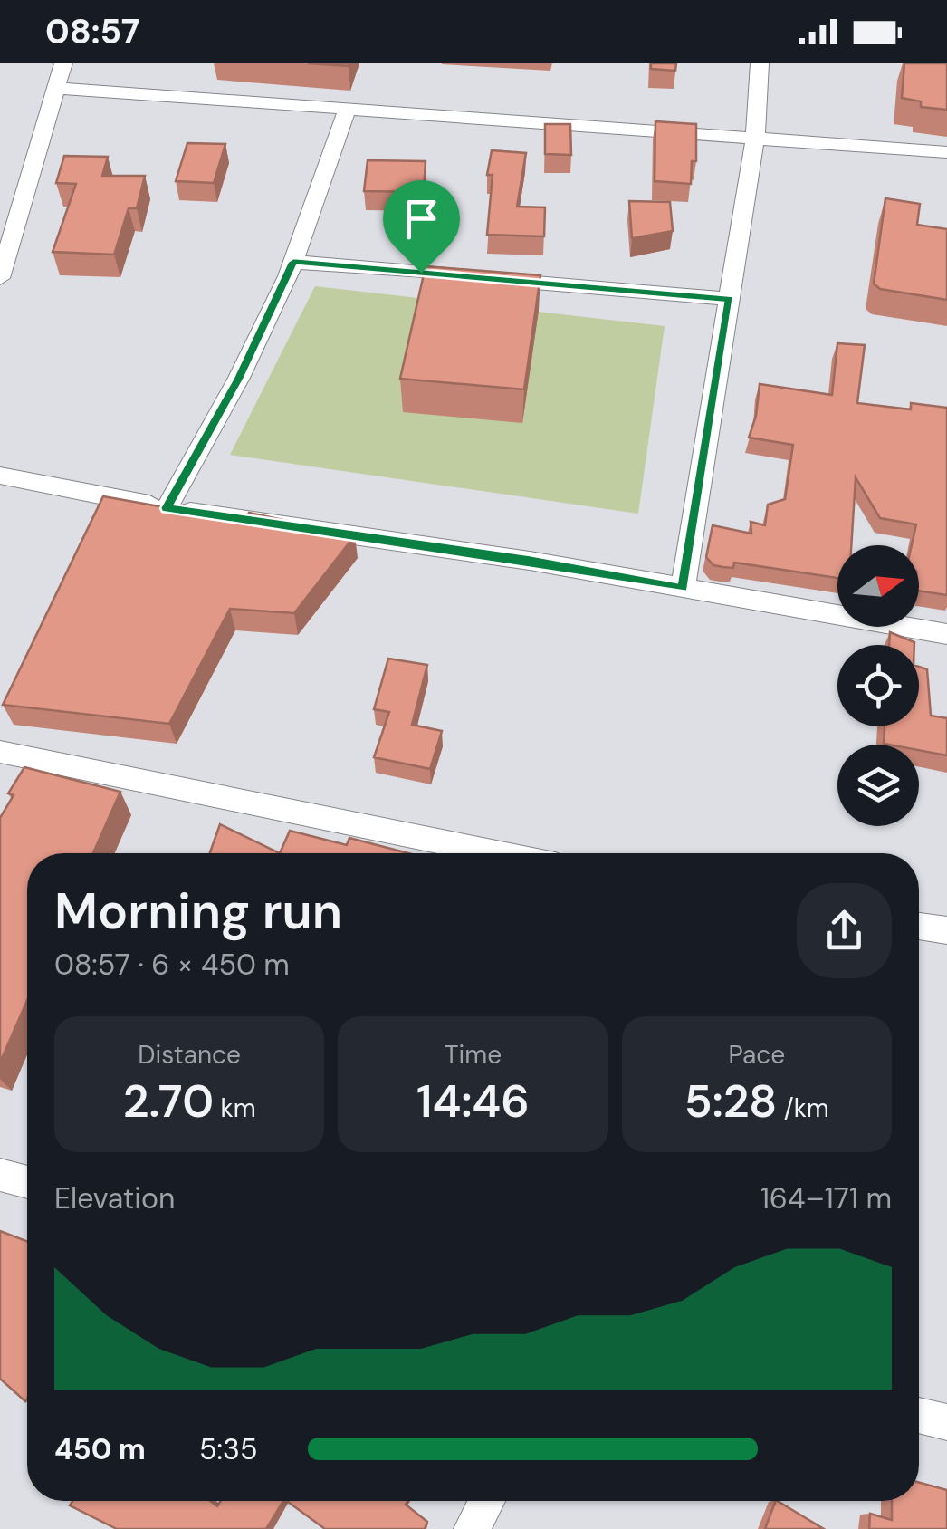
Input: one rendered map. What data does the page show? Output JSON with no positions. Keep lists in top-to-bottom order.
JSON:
{
  "north": "right",
  "page": {
    "status": "08:57",
    "heading": ["Morning run", "08:57 · 6 × 450 m"],
    "stats": [
      ["Distance", "2.70 km"],
      ["Time", "14:46"],
      ["Pace", "5:28 /km"]
    ],
    "chart": ["Elevation", "164–171 m"],
    "list": [
      {
        "name": "450 m",
        "note": "5:35"
      }
    ]
  }
}
